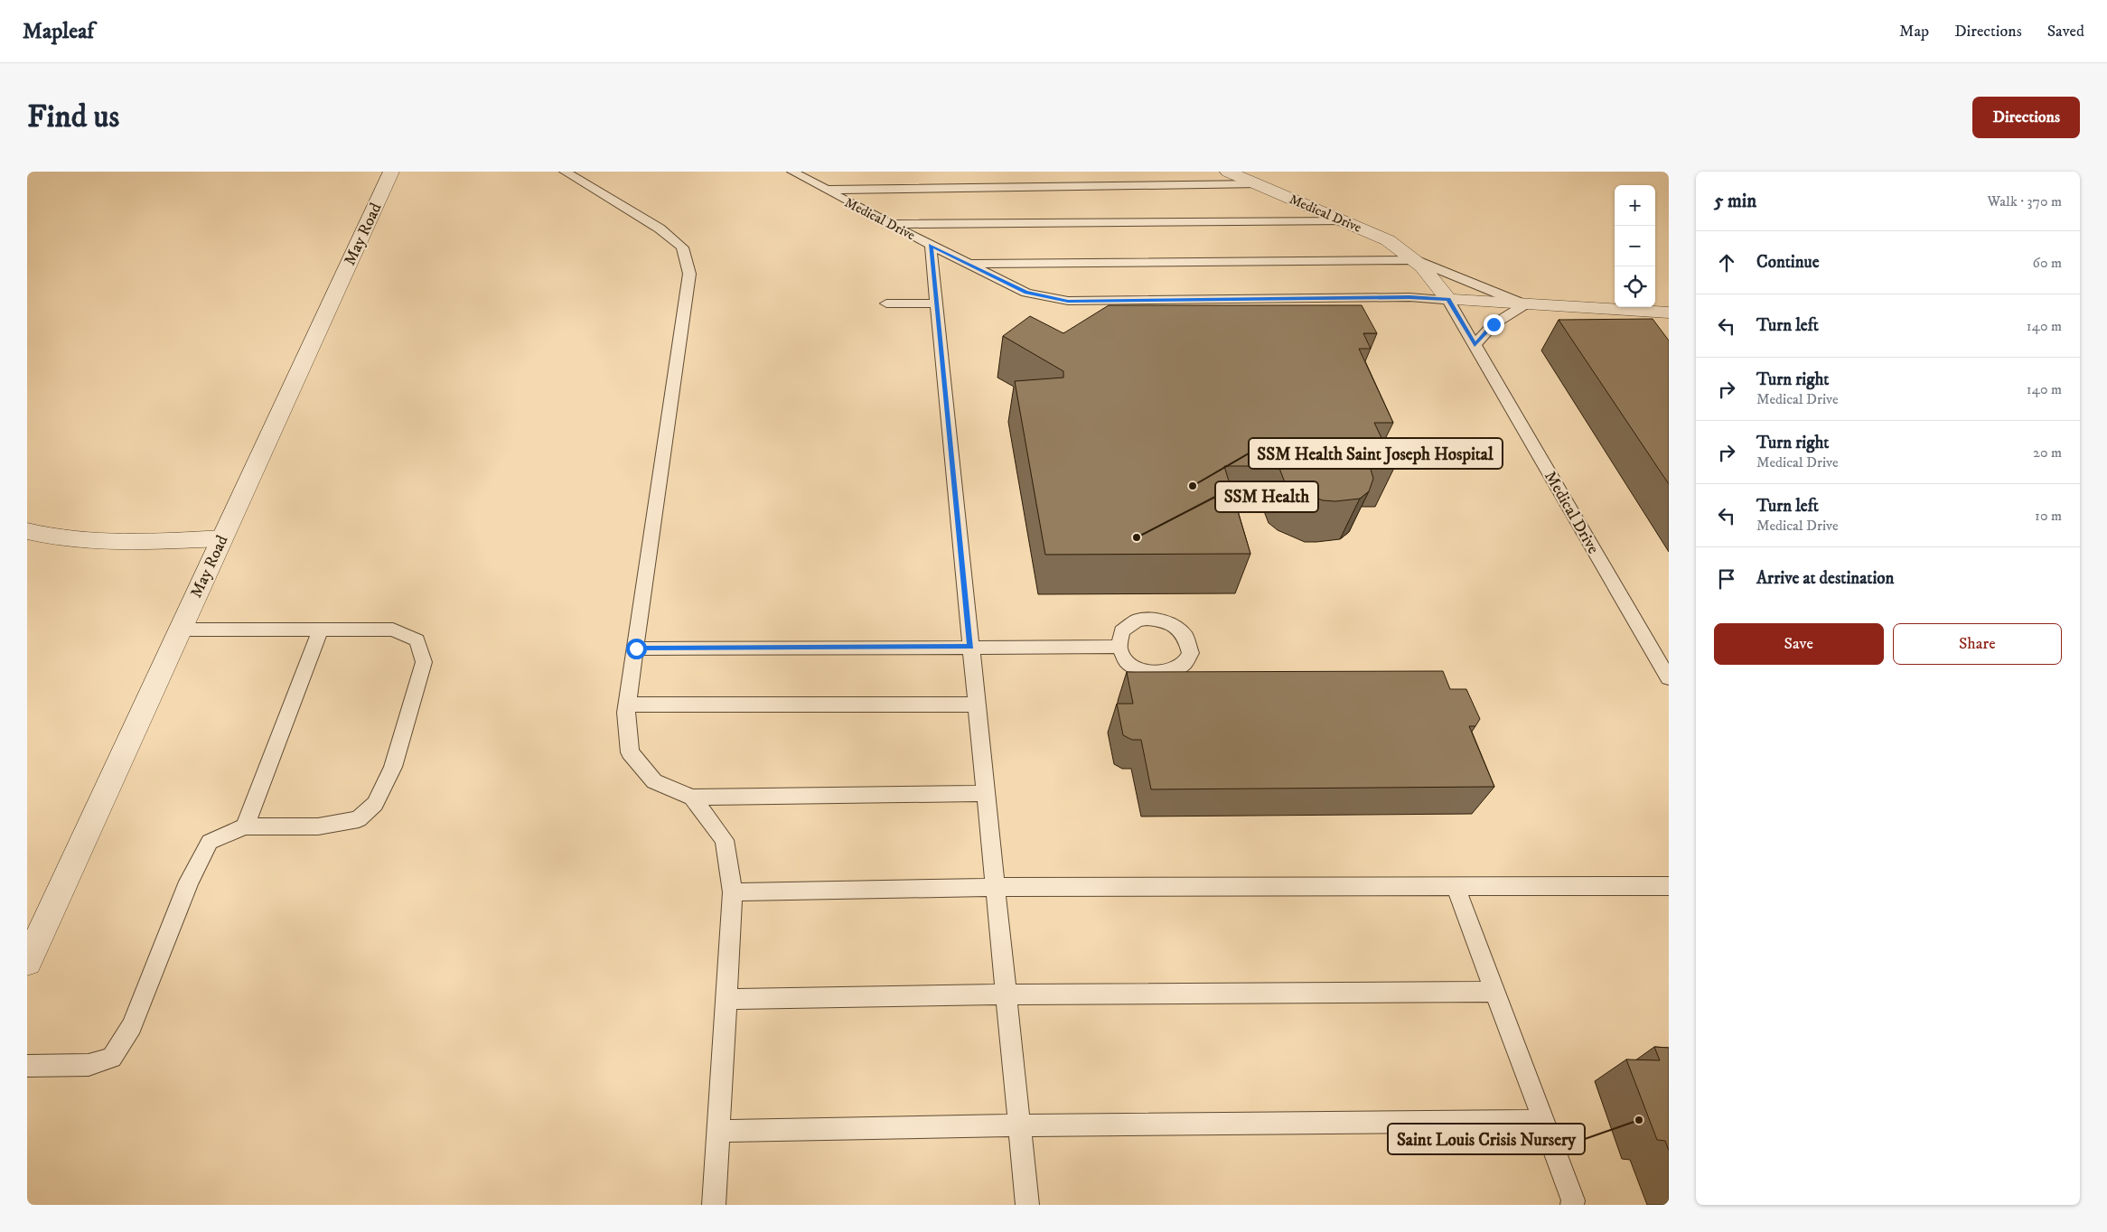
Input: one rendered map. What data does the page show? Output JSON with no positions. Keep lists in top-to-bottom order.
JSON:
{
  "streets": {
    "street": ["Medical Drive", "May Road"]
  },
  "places": ["SSM Health Saint Joseph Hospital", "SSM Health", "Saint Louis Crisis Nursery"],
  "page": {
    "header": "Mapleaf",
    "nav": ["Map", "Directions", "Saved"],
    "buttons": [
      "Directions",
      ["Save", "Share"]
    ],
    "title": "Find us",
    "heading": ["5 min", "Walk · 370 m"],
    "map_buttons": ["+", "−"],
    "list": [
      ["Continue", "60 m"],
      ["Turn left", "140 m"],
      ["Turn right", "Medical Drive", "140 m"],
      ["Turn right", "Medical Drive", "20 m"],
      ["Turn left", "Medical Drive", "10 m"],
      "Arrive at destination"
    ]
  }
}
